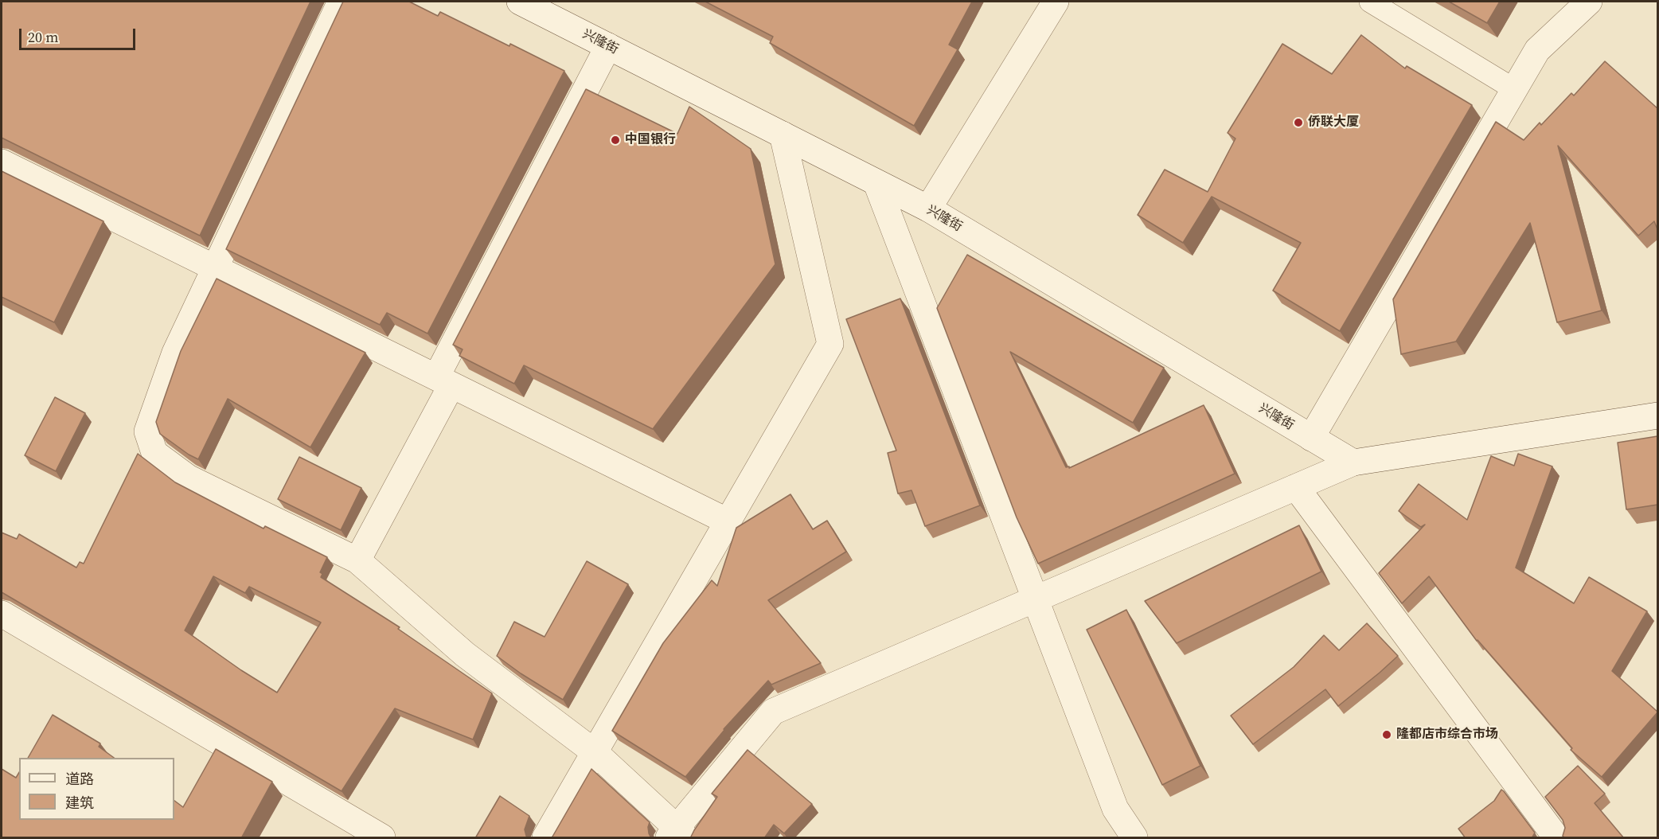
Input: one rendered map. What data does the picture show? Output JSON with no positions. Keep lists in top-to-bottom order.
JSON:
{
  "streets": {
    "street": ["兴隆街"]
  },
  "places": ["侨联大厦", "中国银行", "隆都店市综合市场"],
  "legend": ["道路", "建筑"],
  "scale_bar": "20 m"
}
